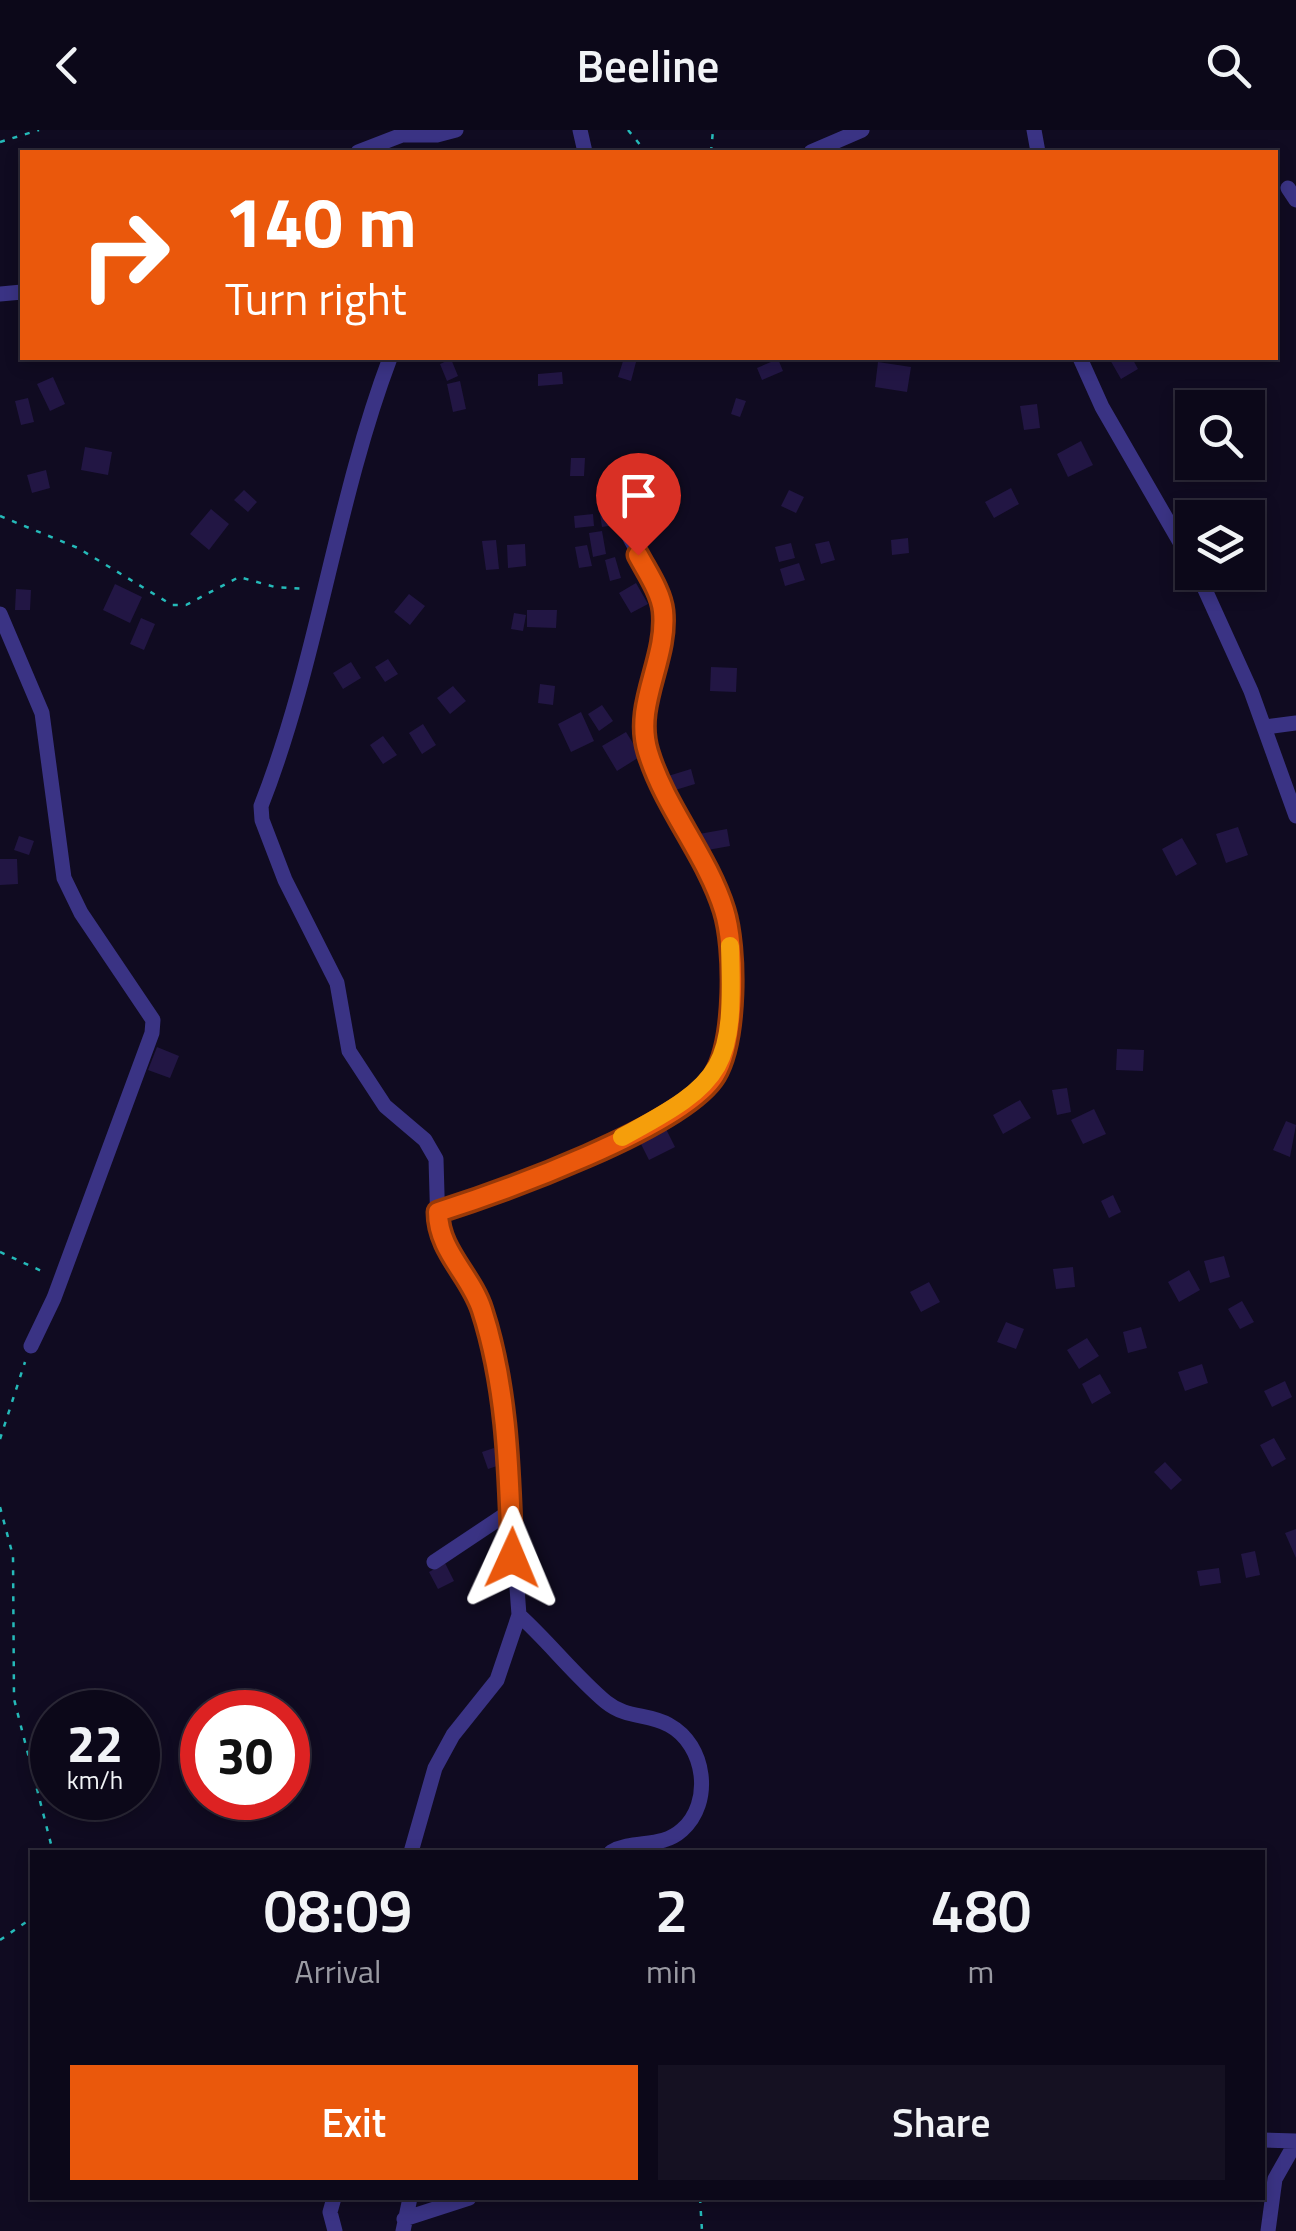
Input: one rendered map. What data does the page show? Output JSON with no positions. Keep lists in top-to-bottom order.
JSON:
{
  "page": {
    "header": "Beeline",
    "turn": ["140 m", "Turn right"],
    "speed": "22 km/h",
    "limit": "30",
    "eta": [
      "08:09",
      "Arrival",
      "2",
      "min",
      "480",
      "m"
    ],
    "buttons": ["Exit", "Share"]
  }
}
